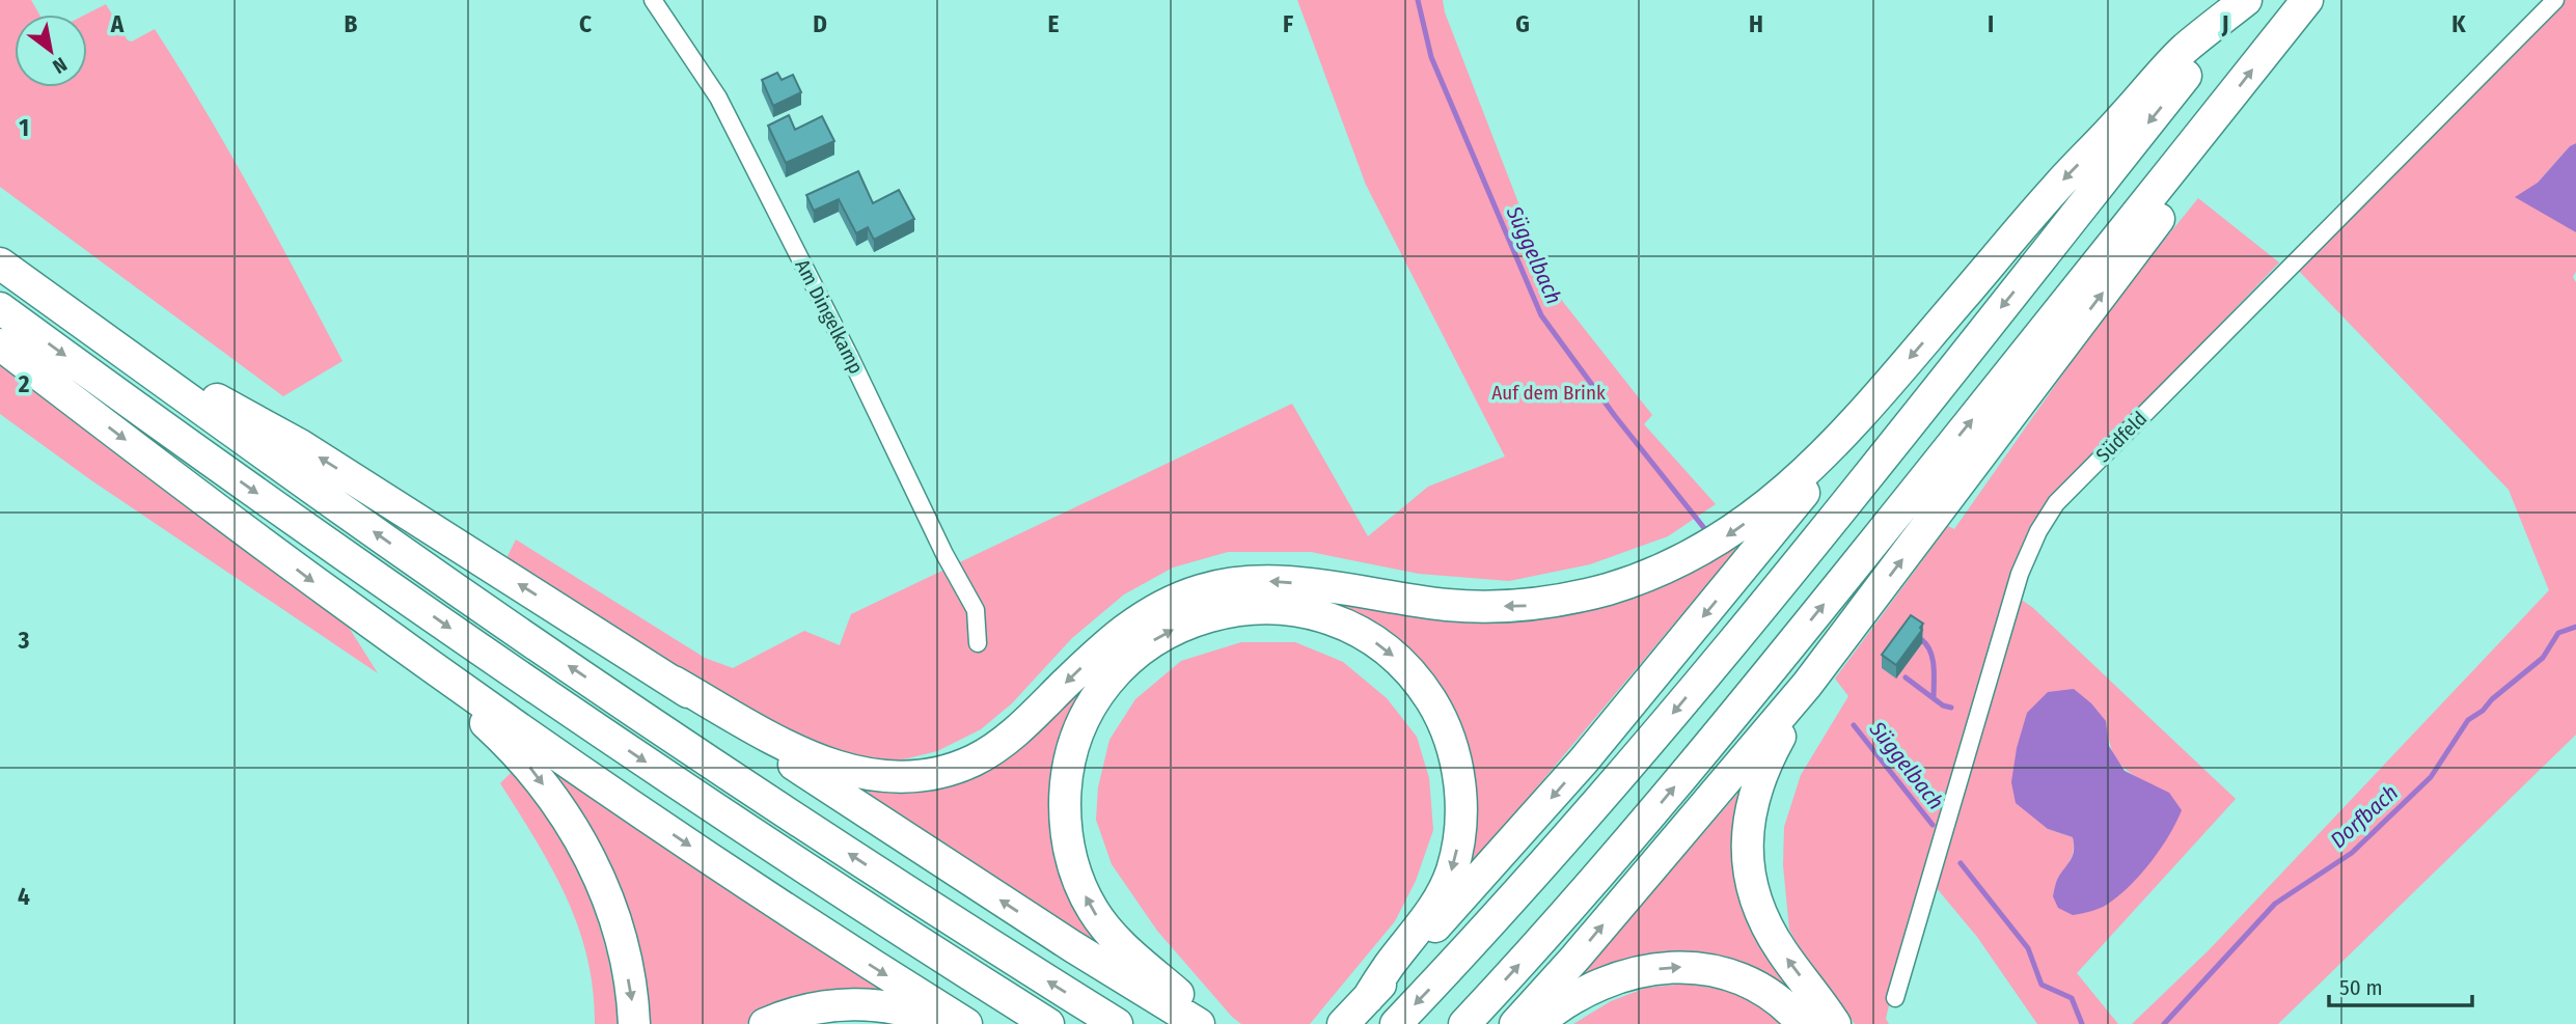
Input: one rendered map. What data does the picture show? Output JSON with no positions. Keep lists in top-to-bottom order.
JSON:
{
  "streets": {
    "street": ["Am Dingelkamp", "Südfeld"]
  },
  "water": ["Süggelbach", "Dorfbach"],
  "parks": ["Auf dem Brink"],
  "scale_bar": "50 m",
  "north": "bottom right",
  "grid": {
    "columns": [
      "A",
      "B",
      "C",
      "D",
      "E",
      "F",
      "G",
      "H",
      "I",
      "J",
      "K"
    ],
    "rows": [
      "1",
      "2",
      "3",
      "4"
    ]
  }
}
